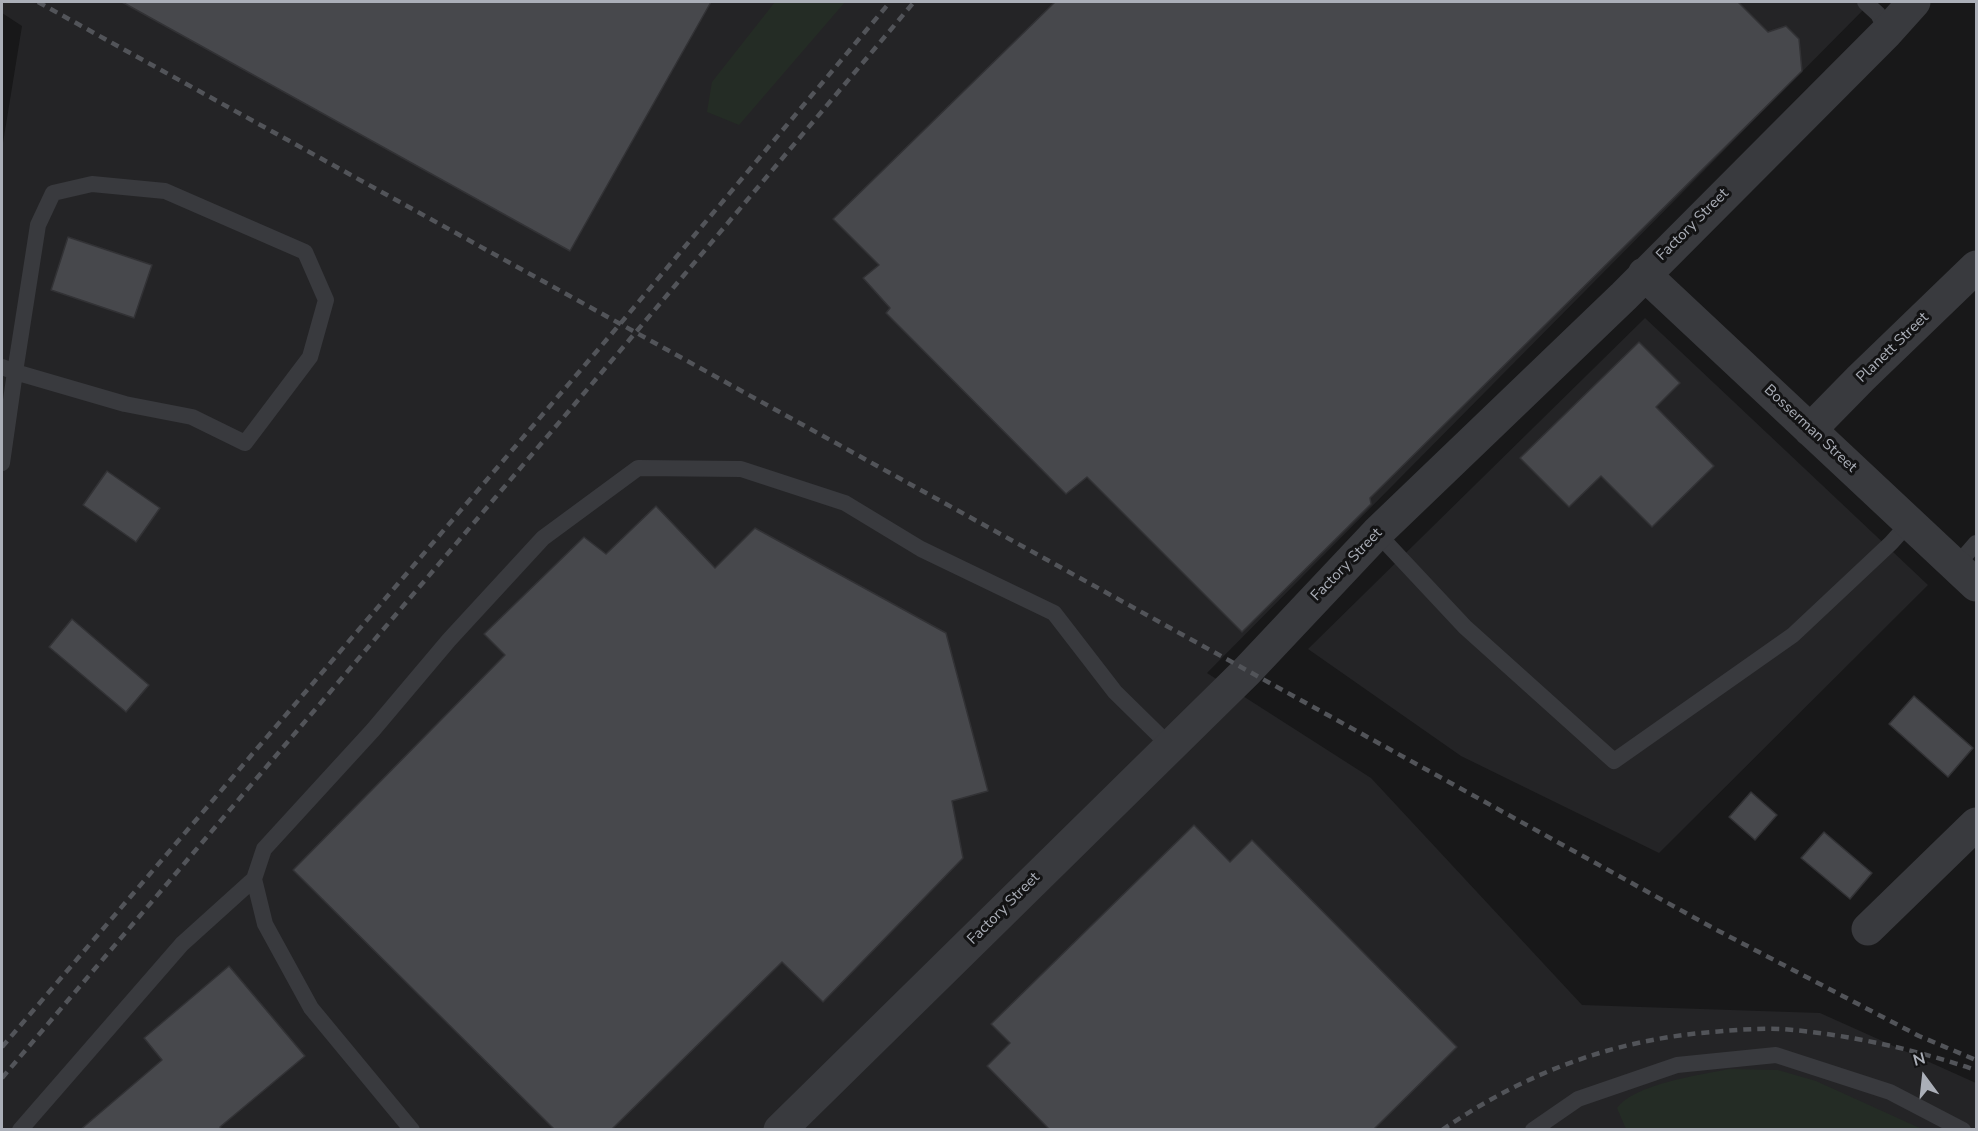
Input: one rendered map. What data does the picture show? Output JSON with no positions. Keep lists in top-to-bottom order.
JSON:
{
  "streets": {
    "street": ["Factory Street", "Planett Street", "Bosserman Street"]
  },
  "crossings": [
    ["Factory Street", "Bosserman Street"],
    ["Planett Street", "Bosserman Street"]
  ],
  "north": "top"
}
